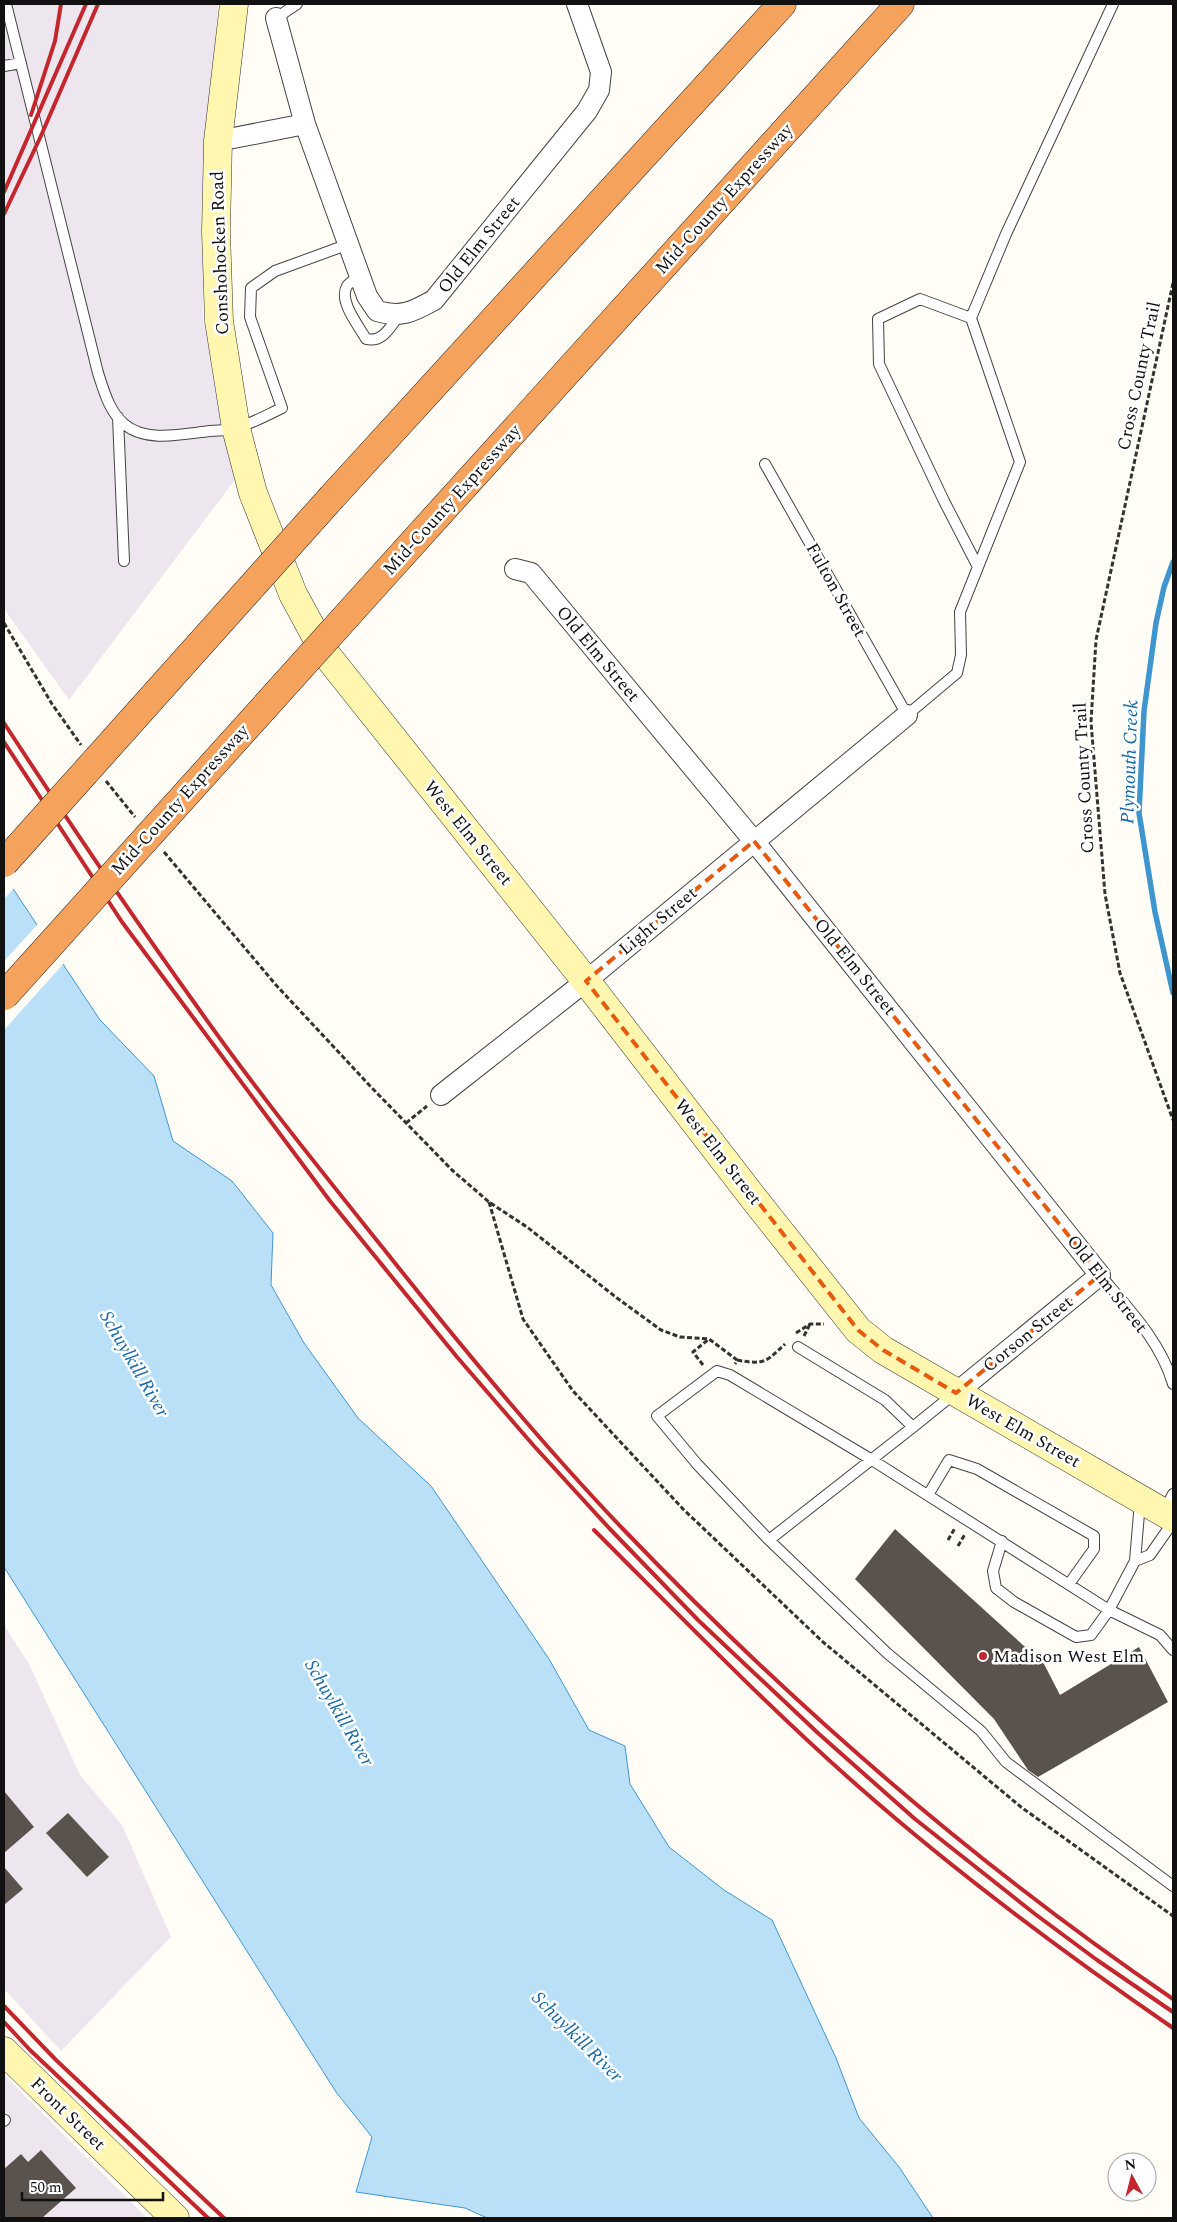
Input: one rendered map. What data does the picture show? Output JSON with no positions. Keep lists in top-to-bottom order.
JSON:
{
  "streets": {
    "highway": ["Mid-County Expressway"],
    "main road": ["Conshohocken Road", "West Elm Street", "Front Street"],
    "street": ["Old Elm Street", "Light Street", "Corson Street"],
    "lane": ["Fulton Street"],
    "path": ["Cross County Trail"]
  },
  "crossings": [
    ["Old Elm Street", "Light Street"],
    ["Old Elm Street", "Corson Street"],
    ["Conshohocken Road", "West Elm Street"],
    ["Fulton Street", "Light Street"],
    ["West Elm Street", "Light Street"],
    ["West Elm Street", "Corson Street"]
  ],
  "water": ["Plymouth Creek", "Schuylkill River"],
  "places": ["Madison West Elm"],
  "scale_bar": "50 m",
  "north": "top"
}
